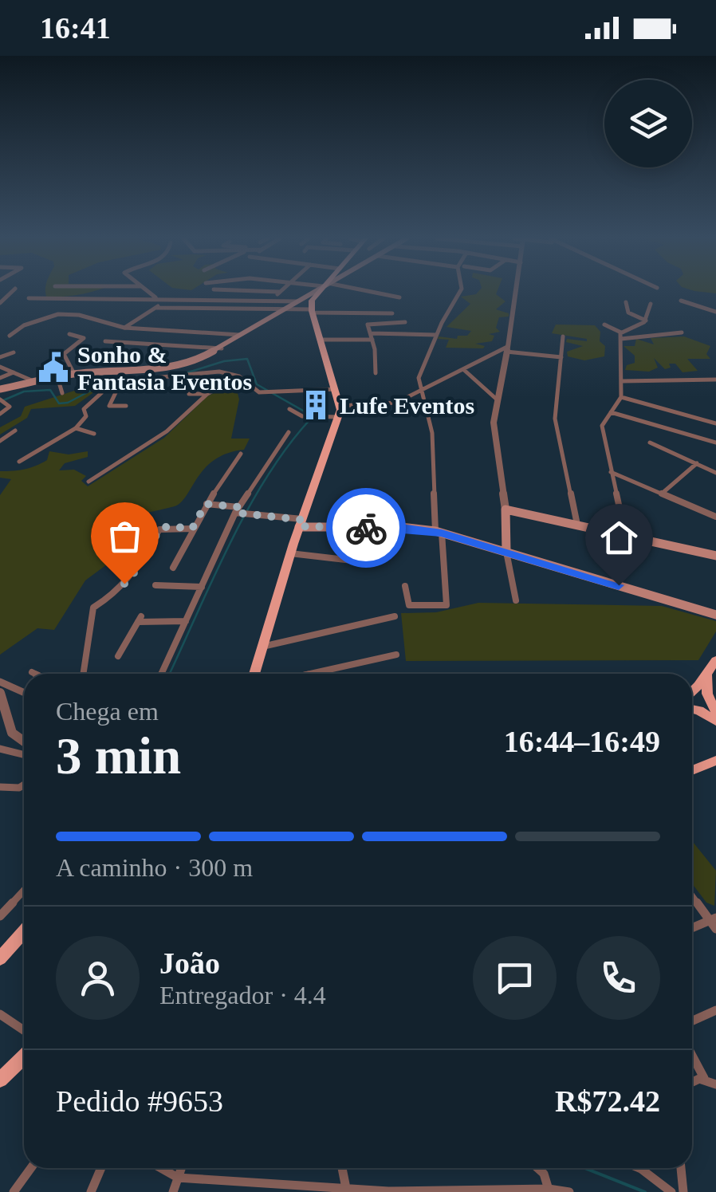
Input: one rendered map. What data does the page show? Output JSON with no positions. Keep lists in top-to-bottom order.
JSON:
{
  "places": {
    "public building": ["Sonho & Fantasia Eventos"],
    "building": ["Lufe Eventos"]
  },
  "page": {
    "status": "16:41",
    "heading": ["3 min", "Chega em", "16:44–16:49"],
    "panel": [
      "João",
      "Entregador · 4.4",
      "Pedido #9653",
      "R$72.42"
    ],
    "bar": "A caminho · 300 m"
  }
}
